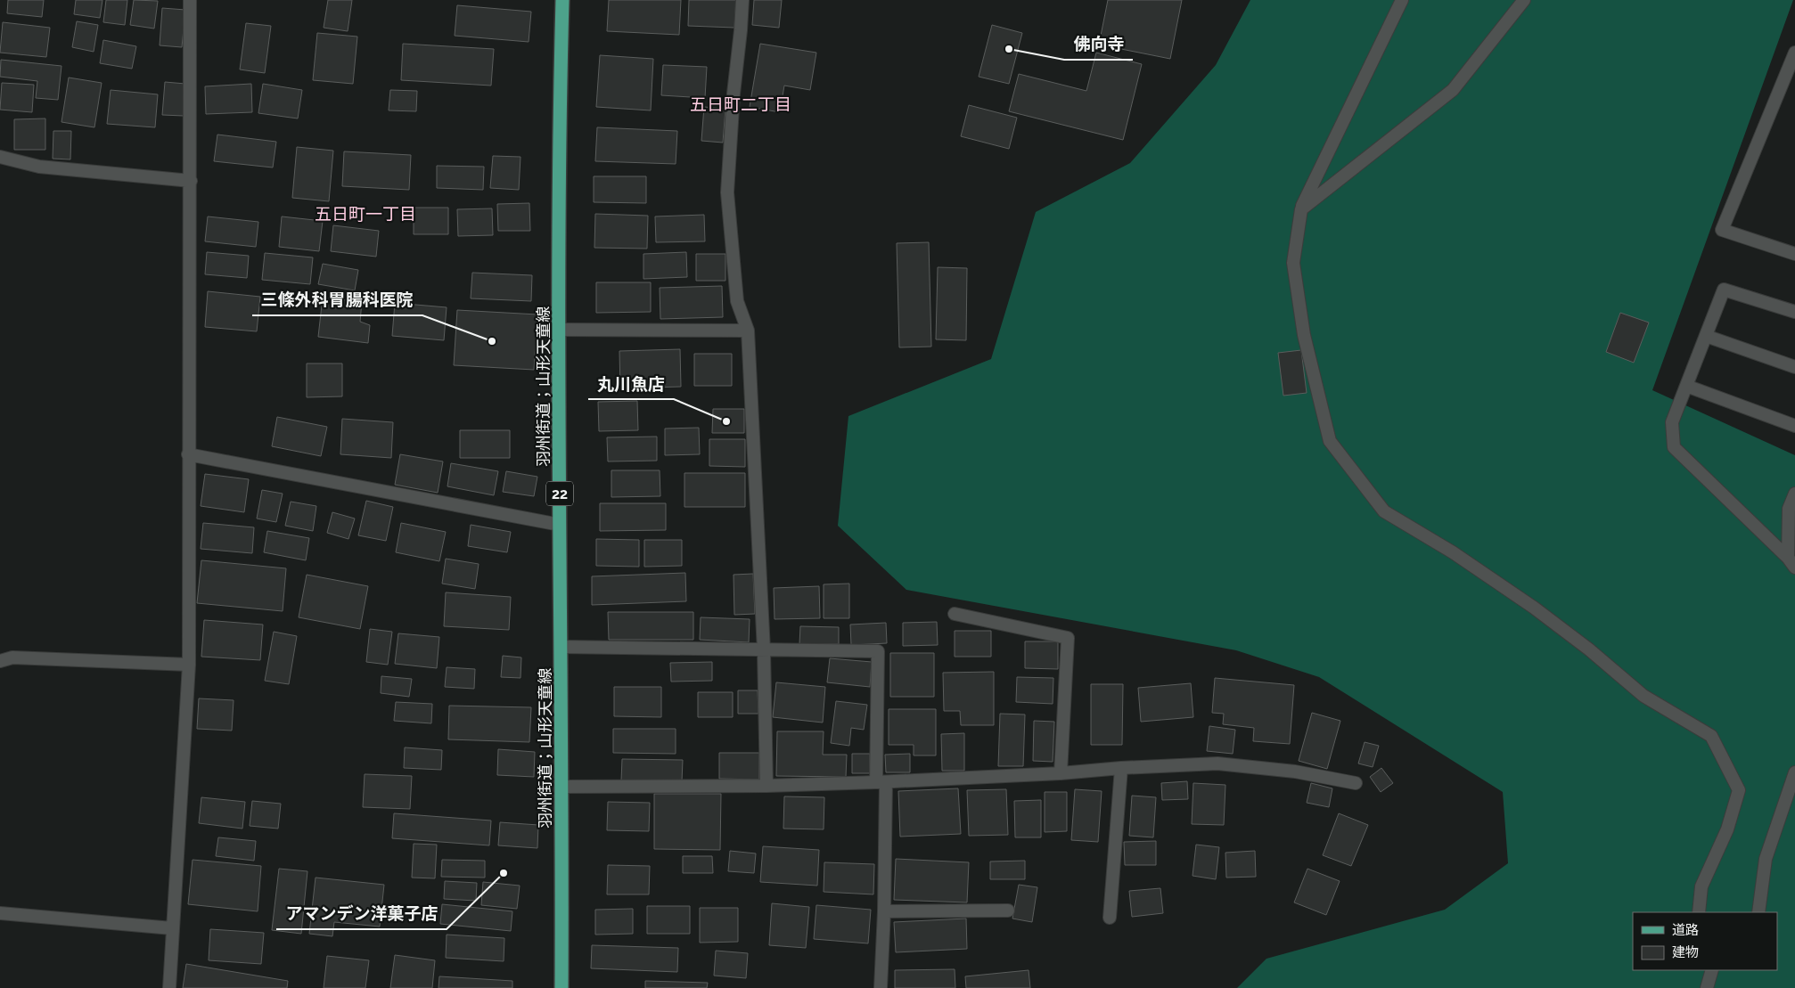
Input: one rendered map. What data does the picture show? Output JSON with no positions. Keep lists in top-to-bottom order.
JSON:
{
  "streets": {
    "main road": ["羽州街道；山形天童線", "22"]
  },
  "districts": ["五日町二丁目", "五日町一丁目"],
  "places": [
    "佛向寺",
    "三條外科胃腸科医院",
    "丸川魚店",
    "アマンデン洋菓子店"
  ],
  "legend": ["道路", "建物"]
}
